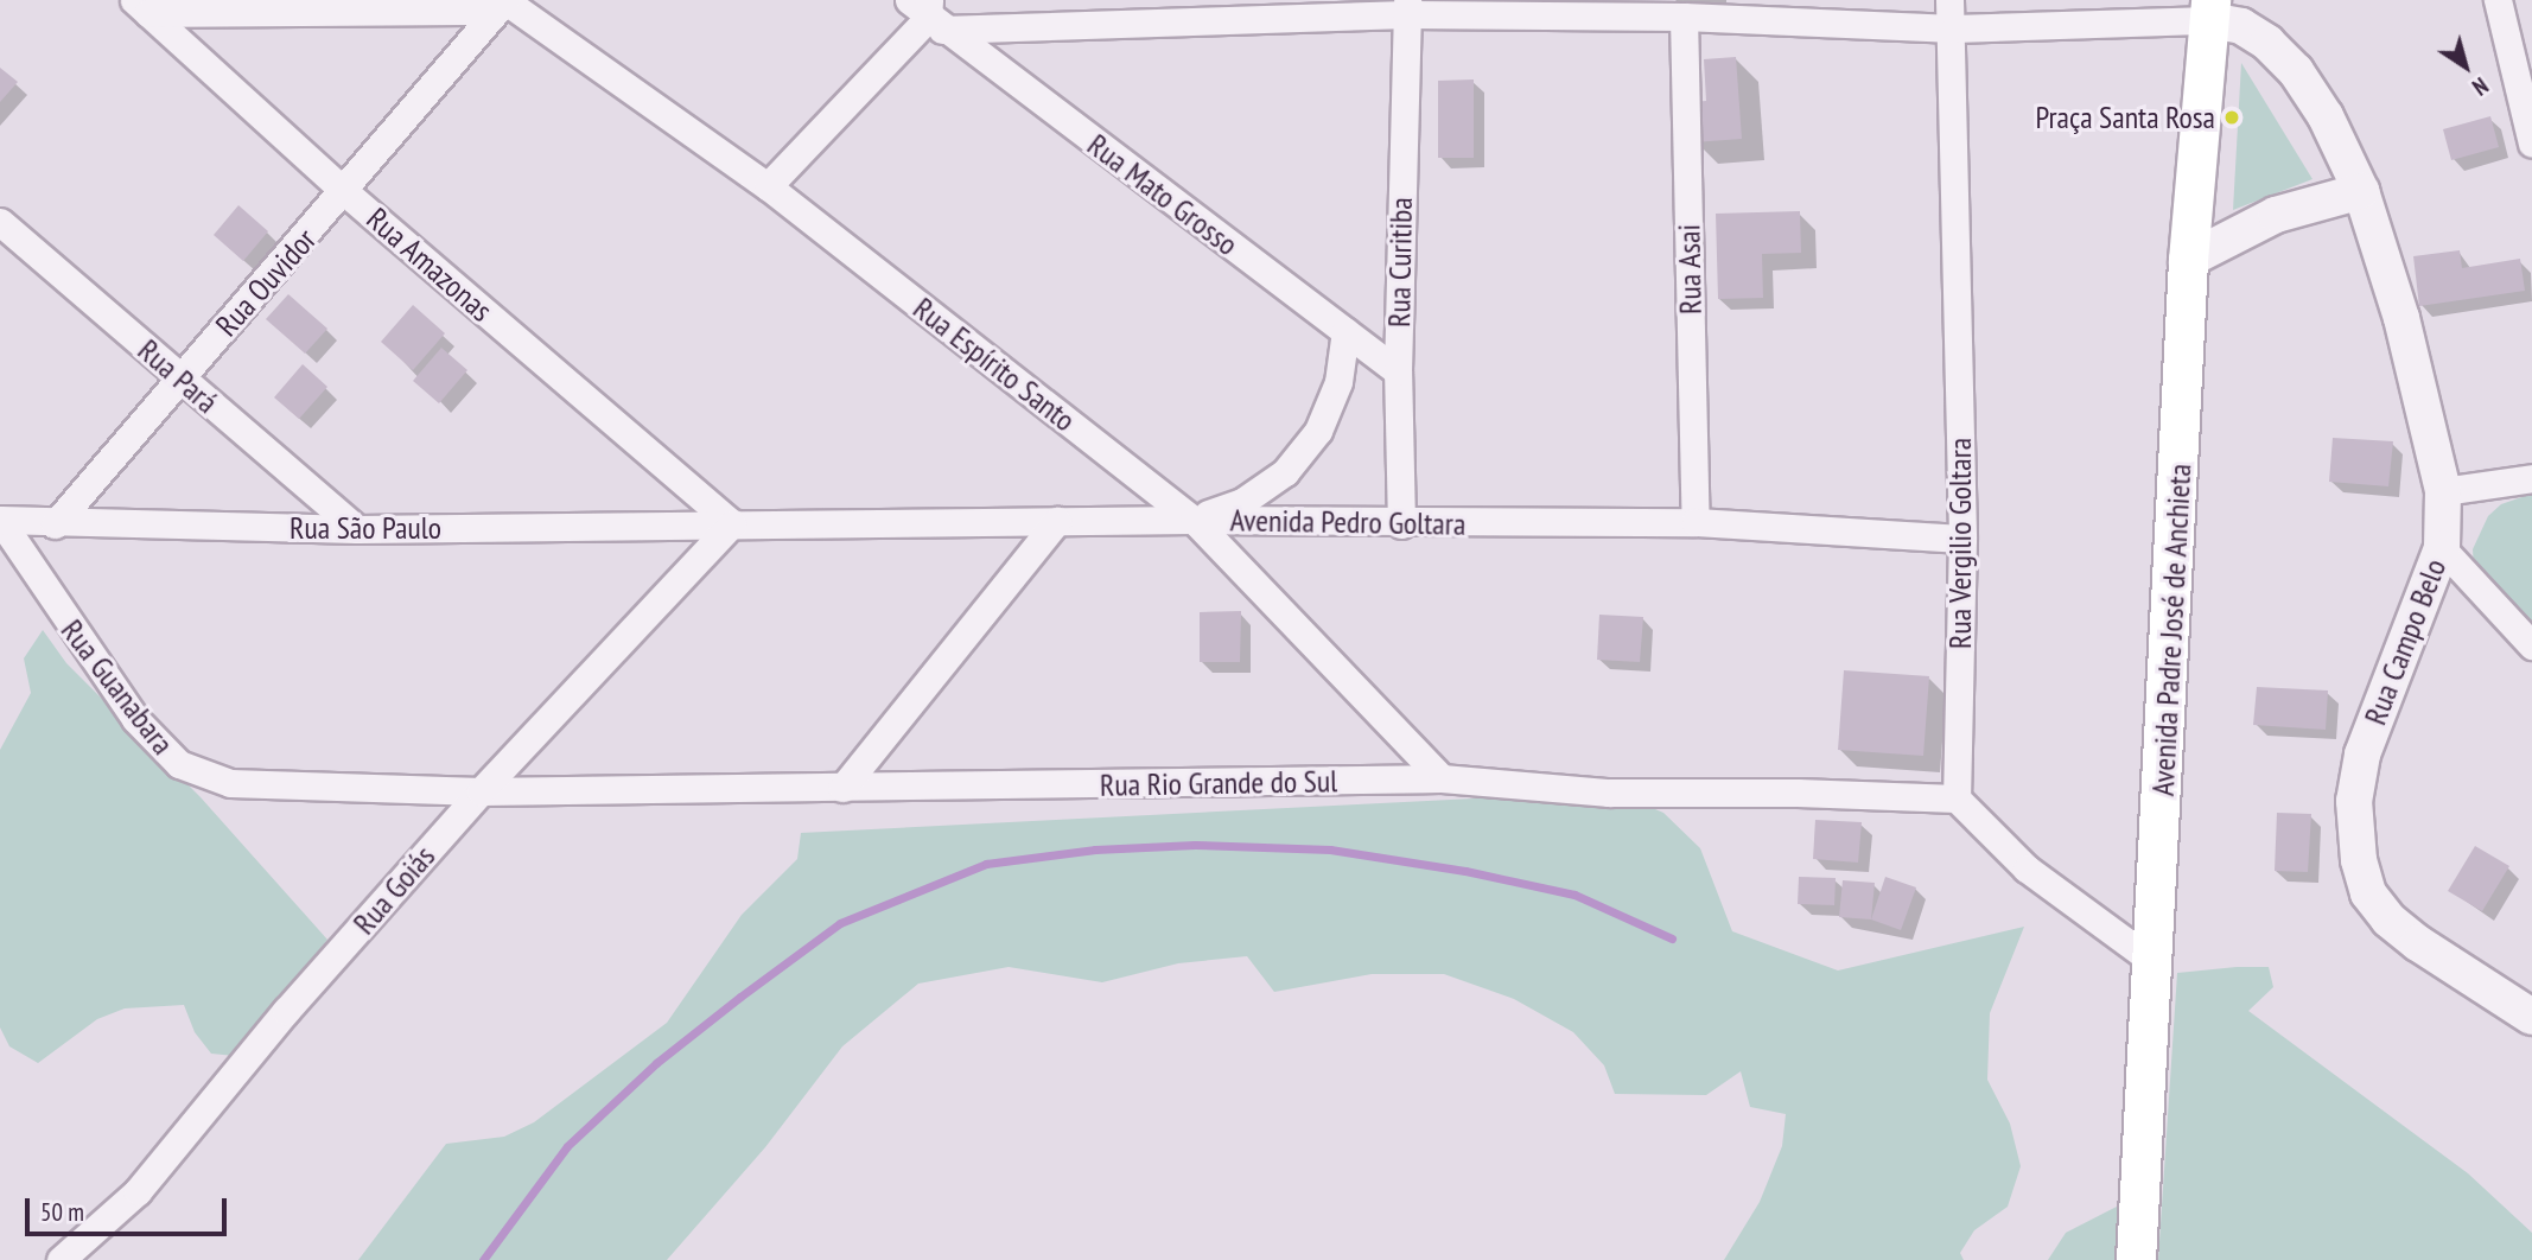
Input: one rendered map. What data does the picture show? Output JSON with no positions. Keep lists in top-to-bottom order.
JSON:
{
  "streets": {
    "main road": ["Avenida Padre José de Anchieta"],
    "street": [
      "Rua Mato Grosso",
      "Rua Curitiba",
      "Rua Amazonas",
      "Rua Asai",
      "Rua Ouvidor",
      "Rua Espírito Santo",
      "Rua Pará",
      "Avenida Pedro Goltara",
      "Rua São Paulo",
      "Rua Vergilio Goltara",
      "Rua Campo Belo",
      "Rua Guanabara",
      "Rua Rio Grande do Sul",
      "Rua Goiás"
    ]
  },
  "crossings": [
    ["Rua Mato Grosso", "Rua Curitiba"],
    ["Rua Curitiba", "Avenida Pedro Goltara"],
    ["Rua Amazonas", "Rua Ouvidor"],
    ["Rua Amazonas", "Avenida Pedro Goltara"],
    ["Rua Amazonas", "Rua São Paulo"],
    ["Rua Amazonas", "Rua Goiás"],
    ["Rua Asai", "Avenida Pedro Goltara"],
    ["Rua Ouvidor", "Rua Espírito Santo"],
    ["Rua Ouvidor", "Rua Pará"],
    ["Rua Ouvidor", "Rua São Paulo"],
    ["Rua Espírito Santo", "Avenida Pedro Goltara"],
    ["Rua Espírito Santo", "Rua Rio Grande do Sul"],
    ["Rua Pará", "Rua São Paulo"],
    ["Avenida Pedro Goltara", "Rua São Paulo"],
    ["Avenida Pedro Goltara", "Rua Vergilio Goltara"],
    ["Avenida Pedro Goltara", "Rua Goiás"],
    ["Rua São Paulo", "Rua Guanabara"],
    ["Rua São Paulo", "Rua Goiás"],
    ["Rua Vergilio Goltara", "Rua Rio Grande do Sul"],
    ["Avenida Padre José de Anchieta", "Rua Campo Belo"],
    ["Rua Guanabara", "Rua Rio Grande do Sul"],
    ["Rua Guanabara", "Rua Goiás"],
    ["Rua Rio Grande do Sul", "Rua Goiás"]
  ],
  "places": ["Praça Santa Rosa"],
  "scale_bar": "50 m",
  "north": "bottom right"
}
